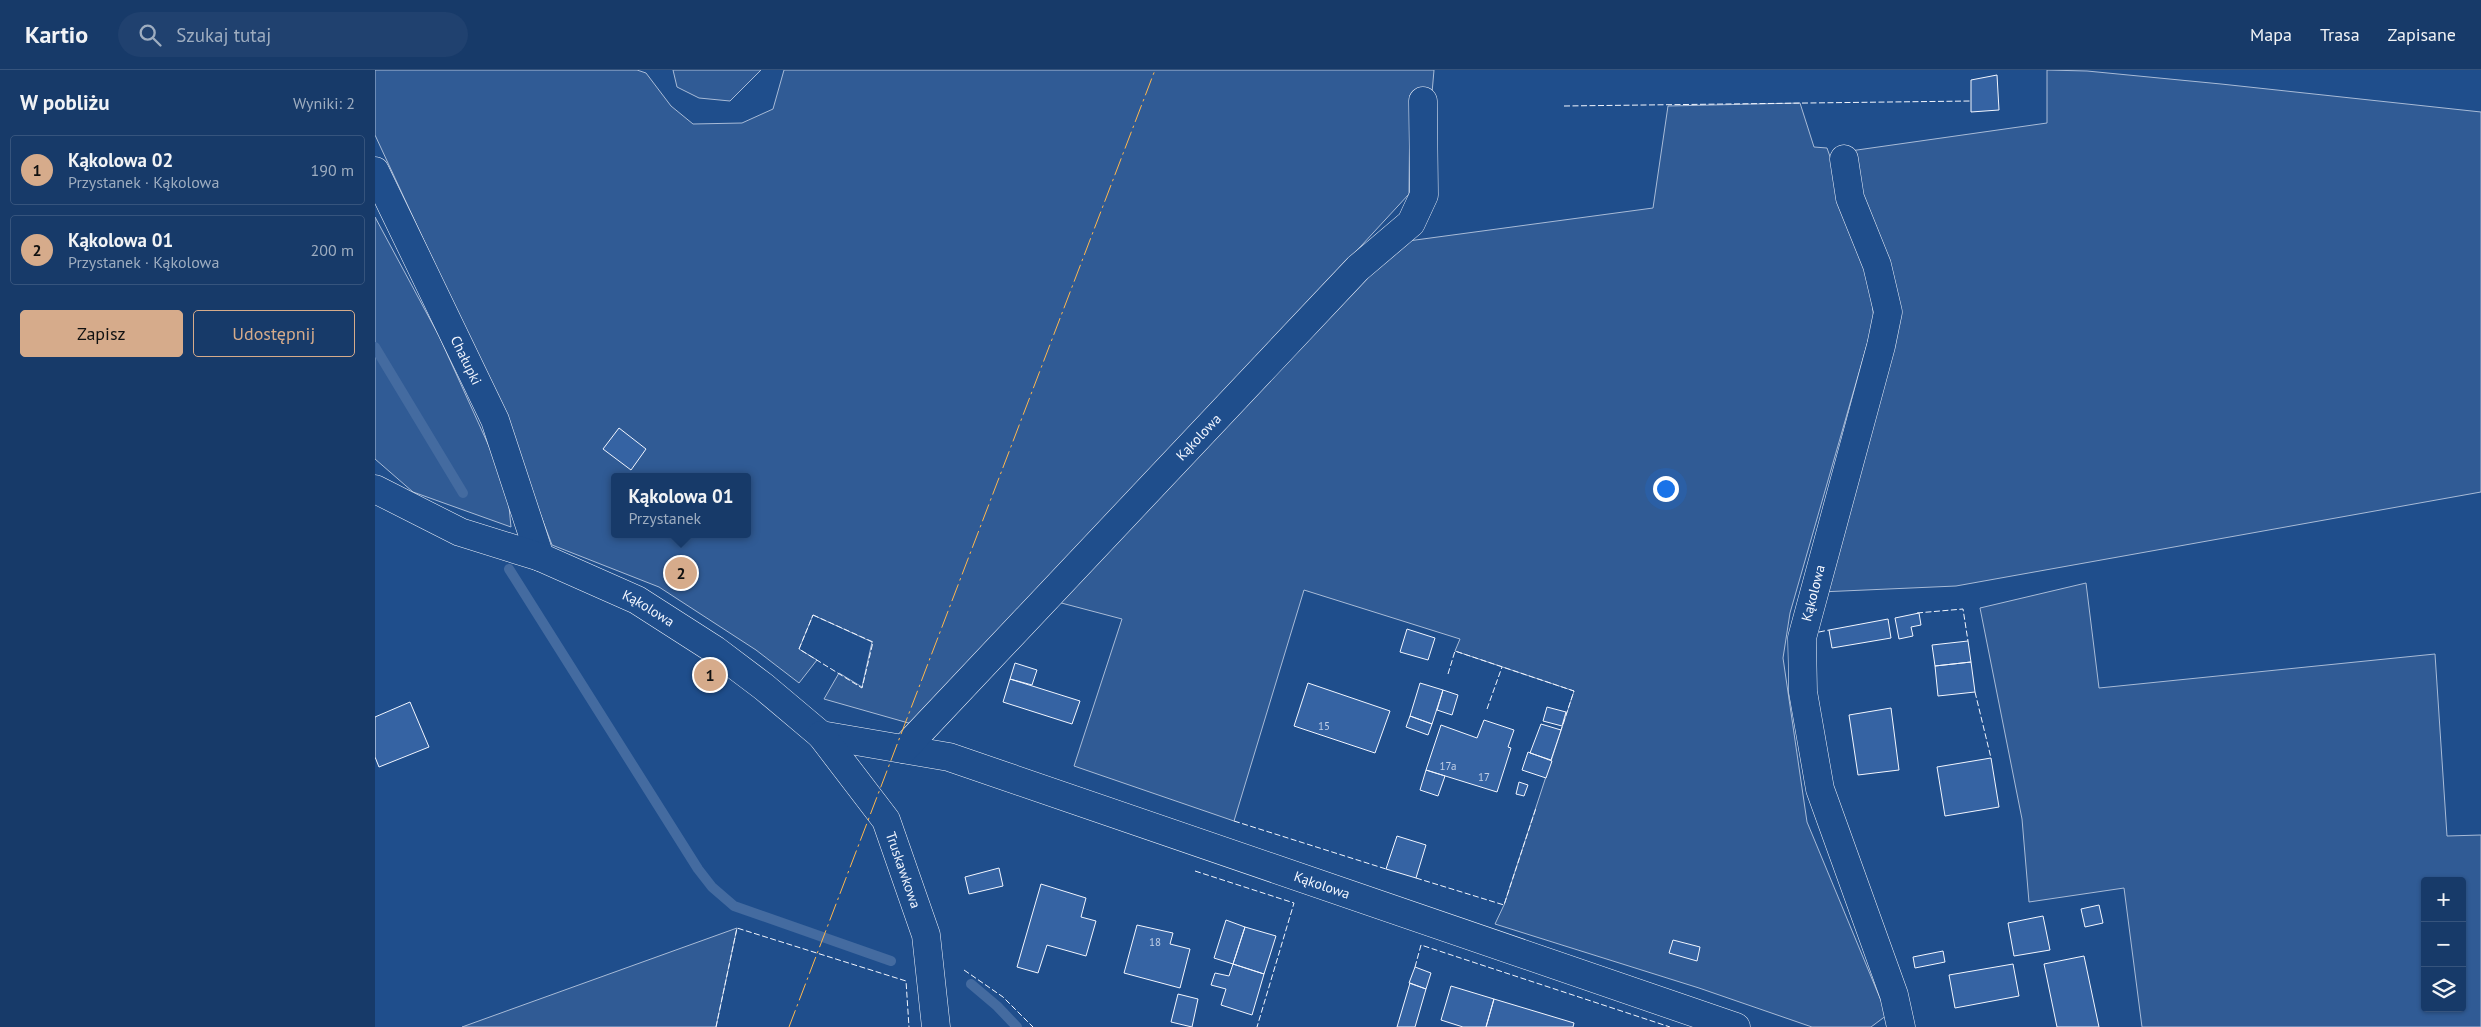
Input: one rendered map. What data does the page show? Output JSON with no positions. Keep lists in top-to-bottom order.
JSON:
{
  "streets": {
    "street": ["Chałupki", "Kąkolowa", "Truskawkowa"]
  },
  "crossings": [
    ["Chałupki", "Kąkolowa"],
    ["Kąkolowa", "Truskawkowa"]
  ],
  "house_numbers": [
    "15",
    "17a",
    "17",
    "18"
  ],
  "page": {
    "header": "Kartio",
    "search": "Szukaj tutaj",
    "nav": ["Mapa", "Trasa", "Zapisane"],
    "heading": ["W pobliżu", "Wyniki: 2"],
    "list": [
      {
        "mark": "1",
        "name": "Kąkolowa 02",
        "note": "Przystanek · Kąkolowa",
        "value": "190 m"
      },
      {
        "mark": "2",
        "name": "Kąkolowa 01",
        "note": "Przystanek · Kąkolowa",
        "value": "200 m"
      }
    ],
    "buttons": ["Zapisz", "Udostępnij"],
    "popup": ["Kąkolowa 01", "Przystanek"],
    "pins": ["2", "1"],
    "map_buttons": ["+", "−"]
  }
}
